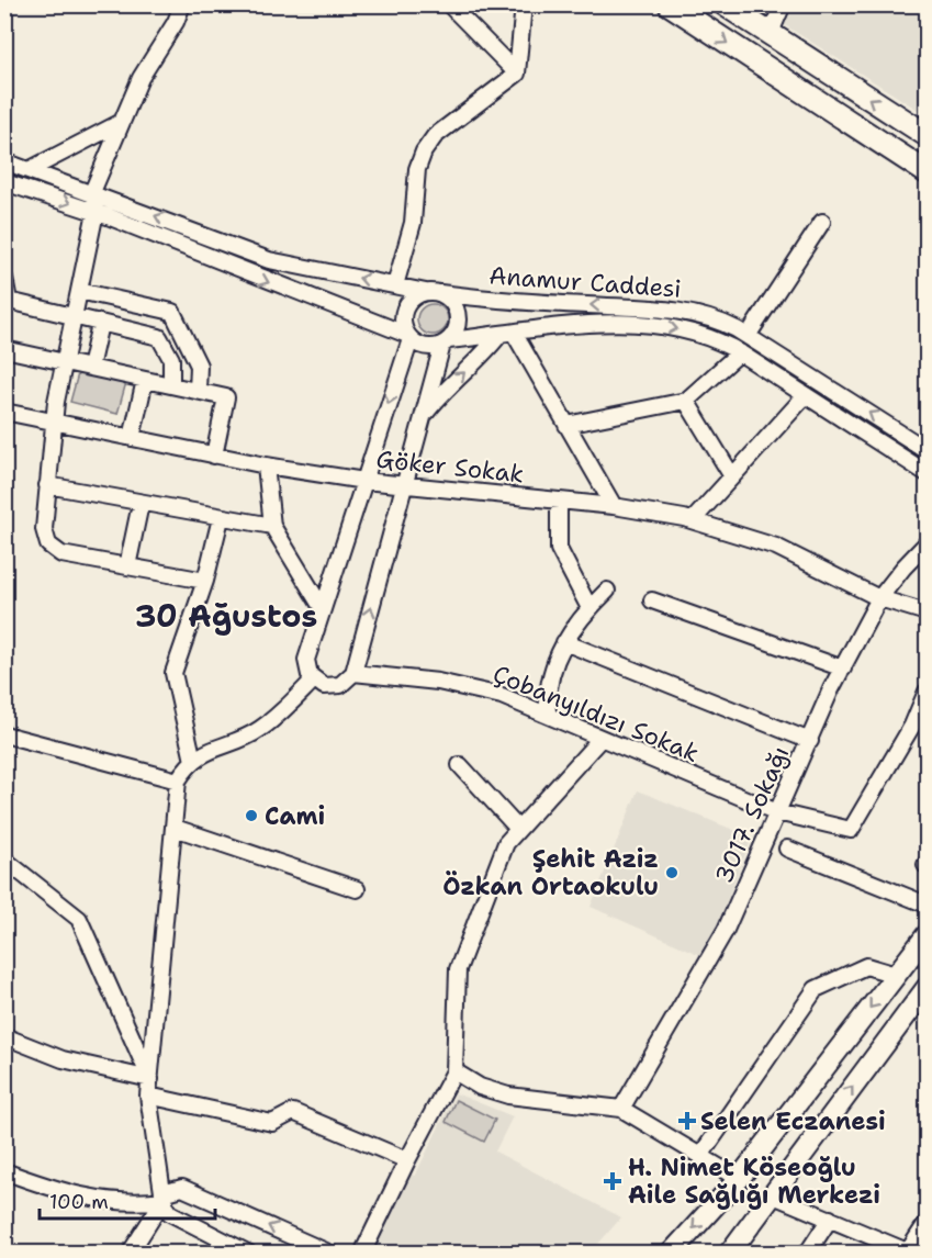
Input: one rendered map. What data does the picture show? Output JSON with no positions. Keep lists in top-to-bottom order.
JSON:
{
  "streets": {
    "street": [
      "Anamur Caddesi",
      "Göker Sokak",
      "Çobanyıldızı Sokak",
      "3017. Sokağı"
    ]
  },
  "crossings": [
    ["Göker Sokak", "3017. Sokağı"],
    ["Çobanyıldızı Sokak", "3017. Sokağı"]
  ],
  "districts": ["30 Ağustos"],
  "places": {
    "other": ["Cami", "Şehit Aziz Özkan Ortaokulu"],
    "health": ["Selen Eczanesi", "H. Nimet Köseoğlu Aile Sağlığı Merkezi"]
  },
  "scale_bar": "100 m"
}
